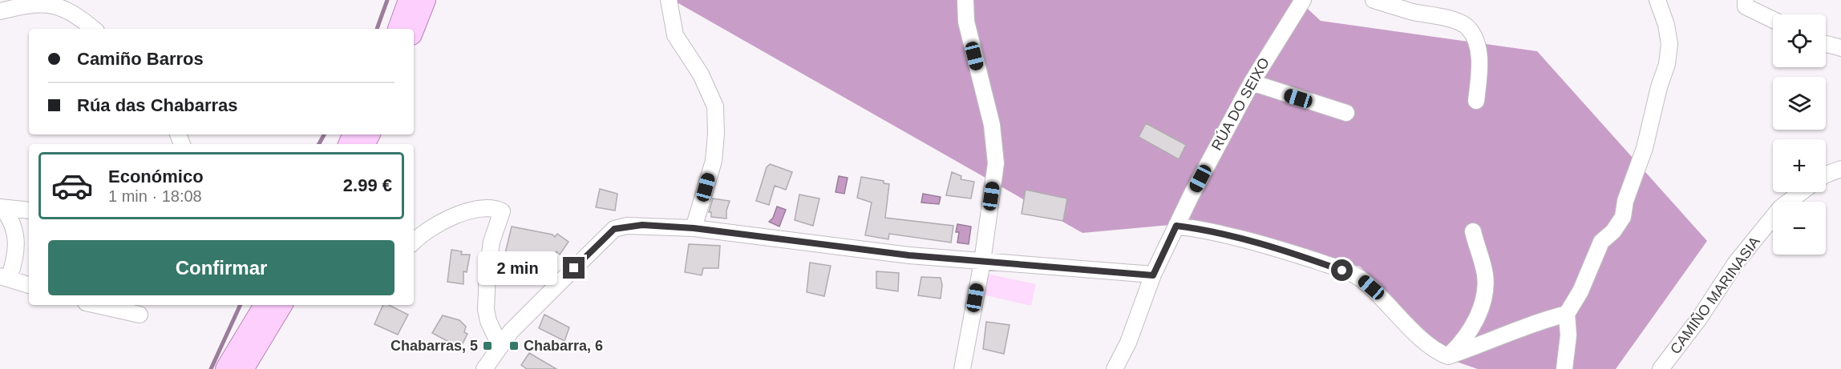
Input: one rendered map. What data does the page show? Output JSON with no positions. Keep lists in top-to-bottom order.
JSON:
{
  "streets": {
    "street": ["RÚA DO SEIXO", "CAMIÑO MARINASIA"]
  },
  "places": {
    "transit": ["Chabarras, 5", "Chabarra, 6"]
  },
  "page": {
    "map_buttons": ["+", "−"],
    "banner": ["Camiño Barros", "Rúa das Chabarras"],
    "list": [
      {
        "name": "Económico",
        "note": "1 min · 18:08",
        "value": "2.99 €"
      }
    ],
    "buttons": "Confirmar",
    "bubble": "2 min"
  }
}
